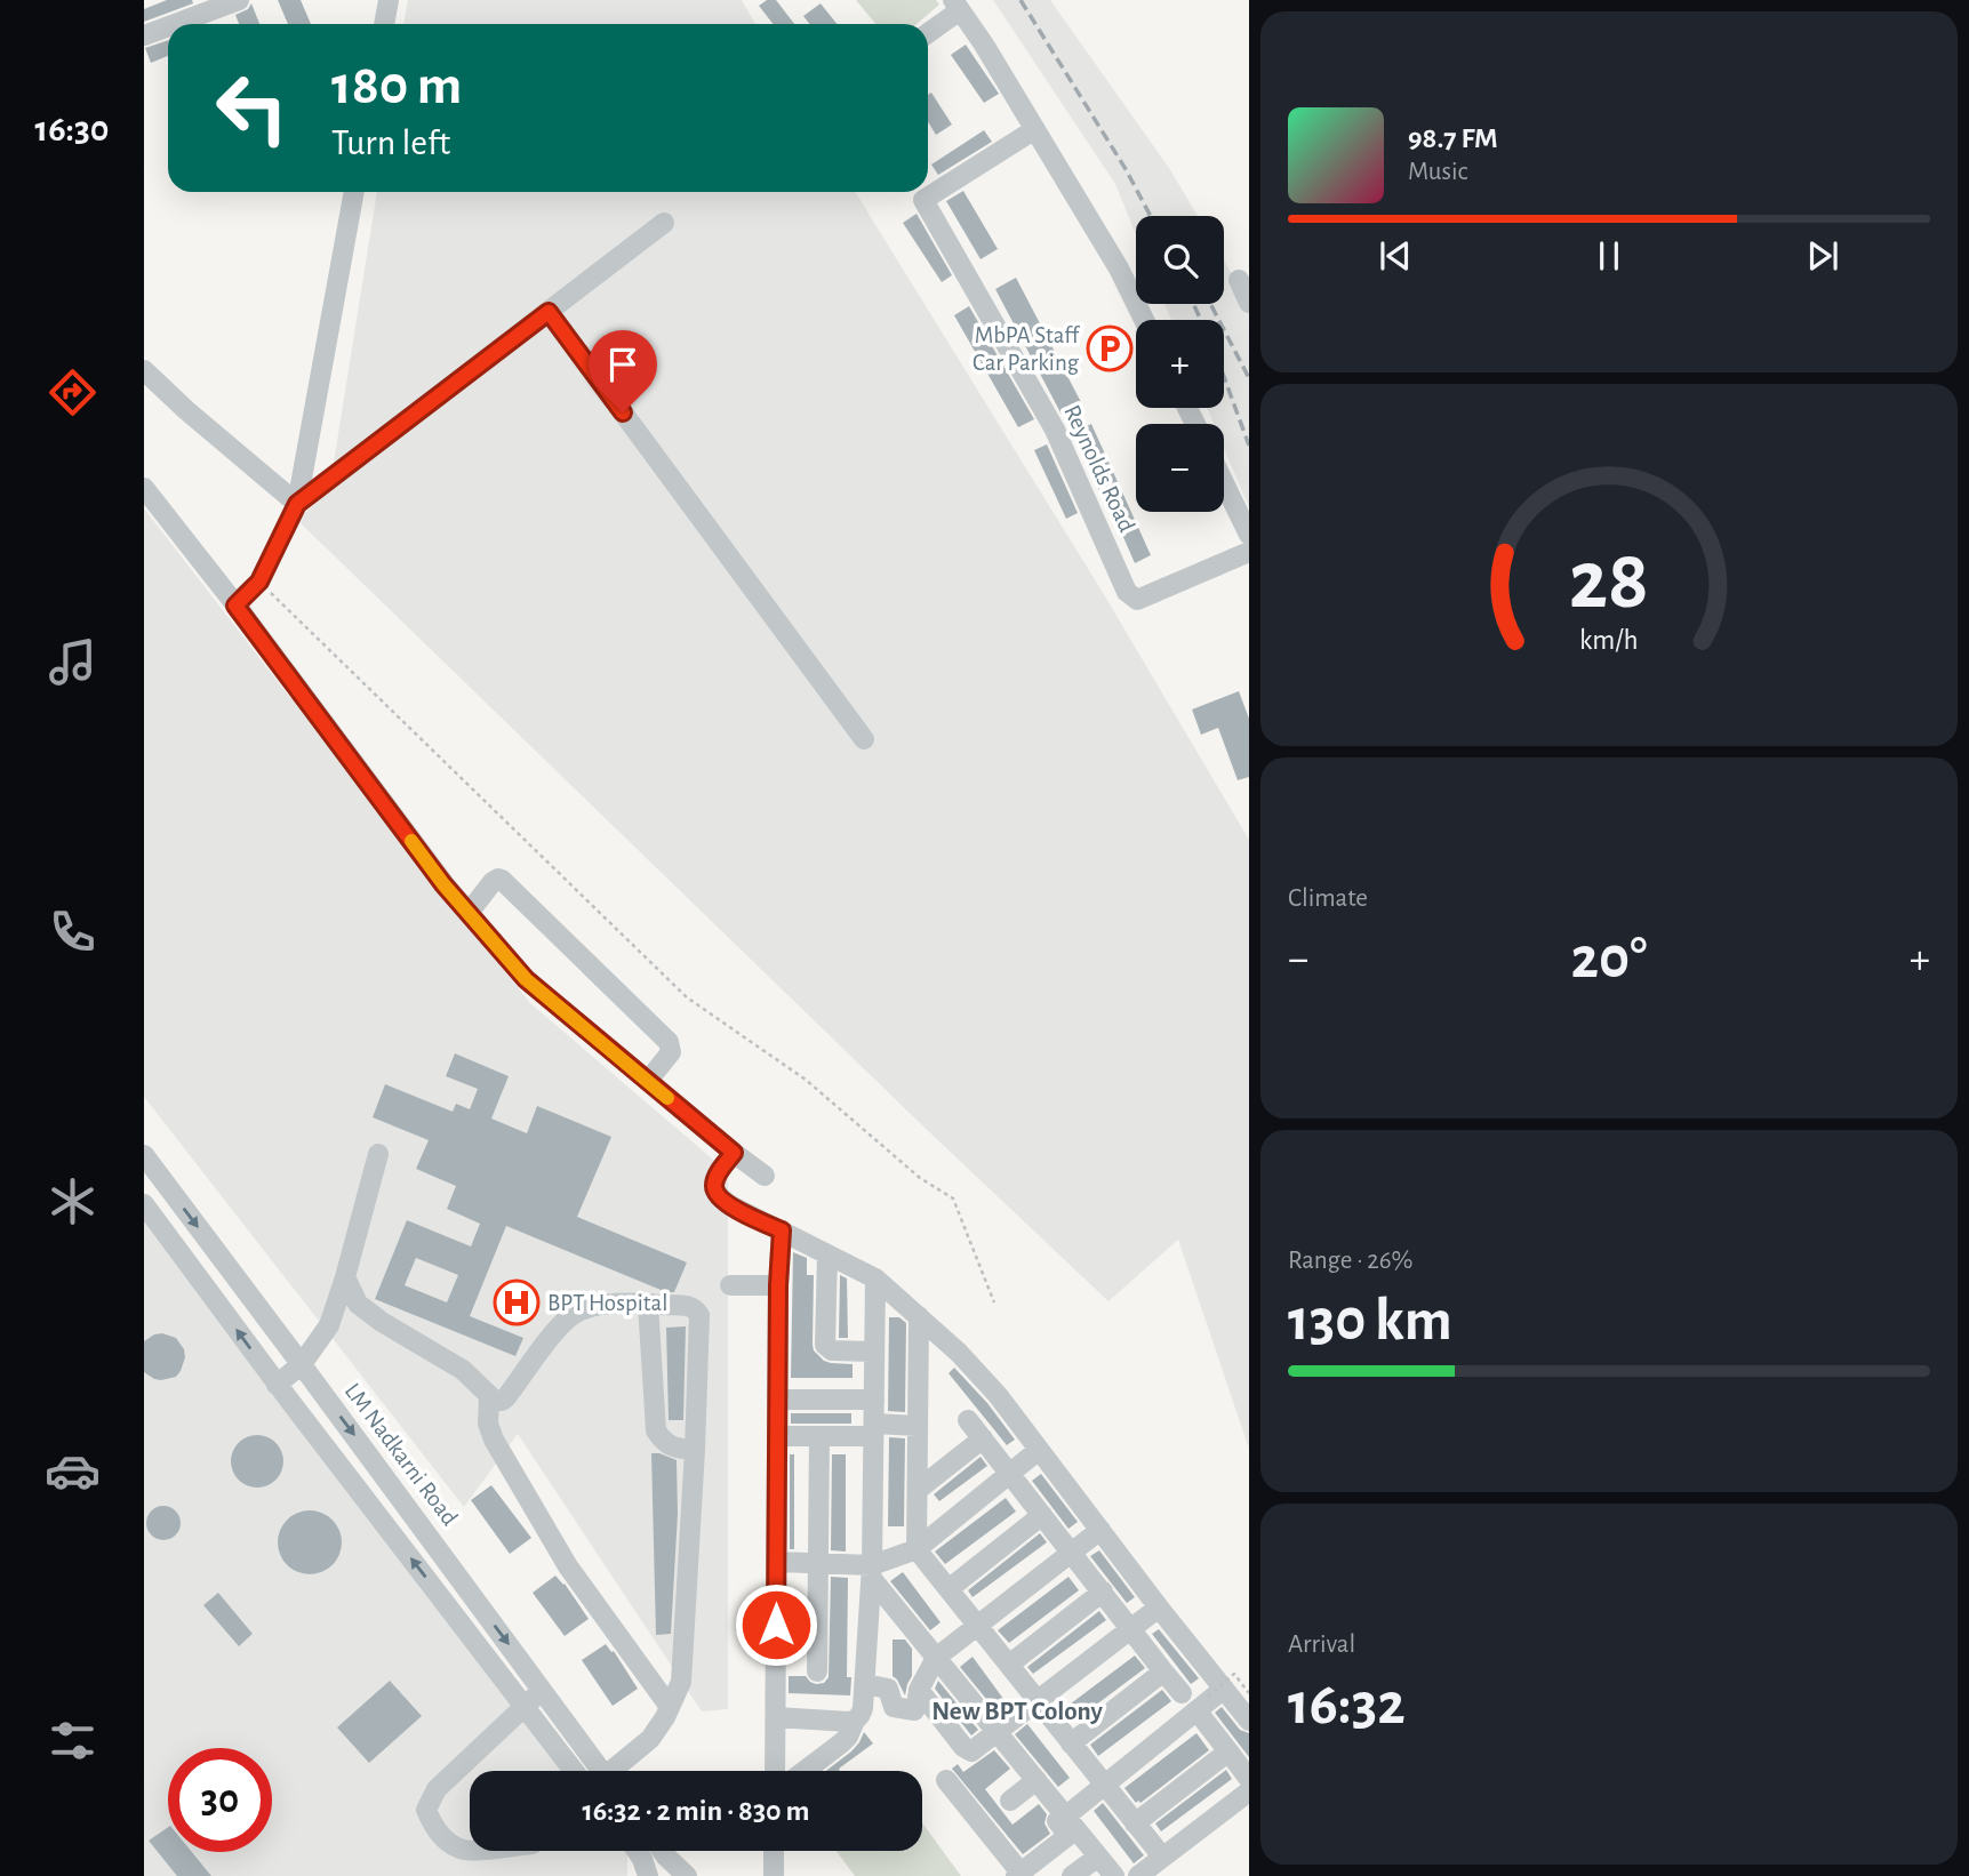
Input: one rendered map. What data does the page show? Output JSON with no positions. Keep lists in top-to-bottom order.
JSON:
{
  "streets": {
    "street": ["Reynolds Road", "LM Nadkarni Road"]
  },
  "districts": ["New BPT Colony"],
  "places": {
    "parking": ["MbPA Staff Car Parking"],
    "hospital": ["BPT Hospital"]
  },
  "page": {
    "tabs": "16:30",
    "turn": ["180 m", "Turn left"],
    "song": ["98.7 FM", "Music"],
    "map_buttons": ["+", "−"],
    "tile": [
      "Climate",
      ["Range · 26%", "130 km"],
      ["Arrival", "16:32"]
    ],
    "heat": ["−", "20°", "+"],
    "limit": "30",
    "trip": "16:32 · 2 min · 830 m",
    "gauge": ["28", "km/h"]
  }
}
